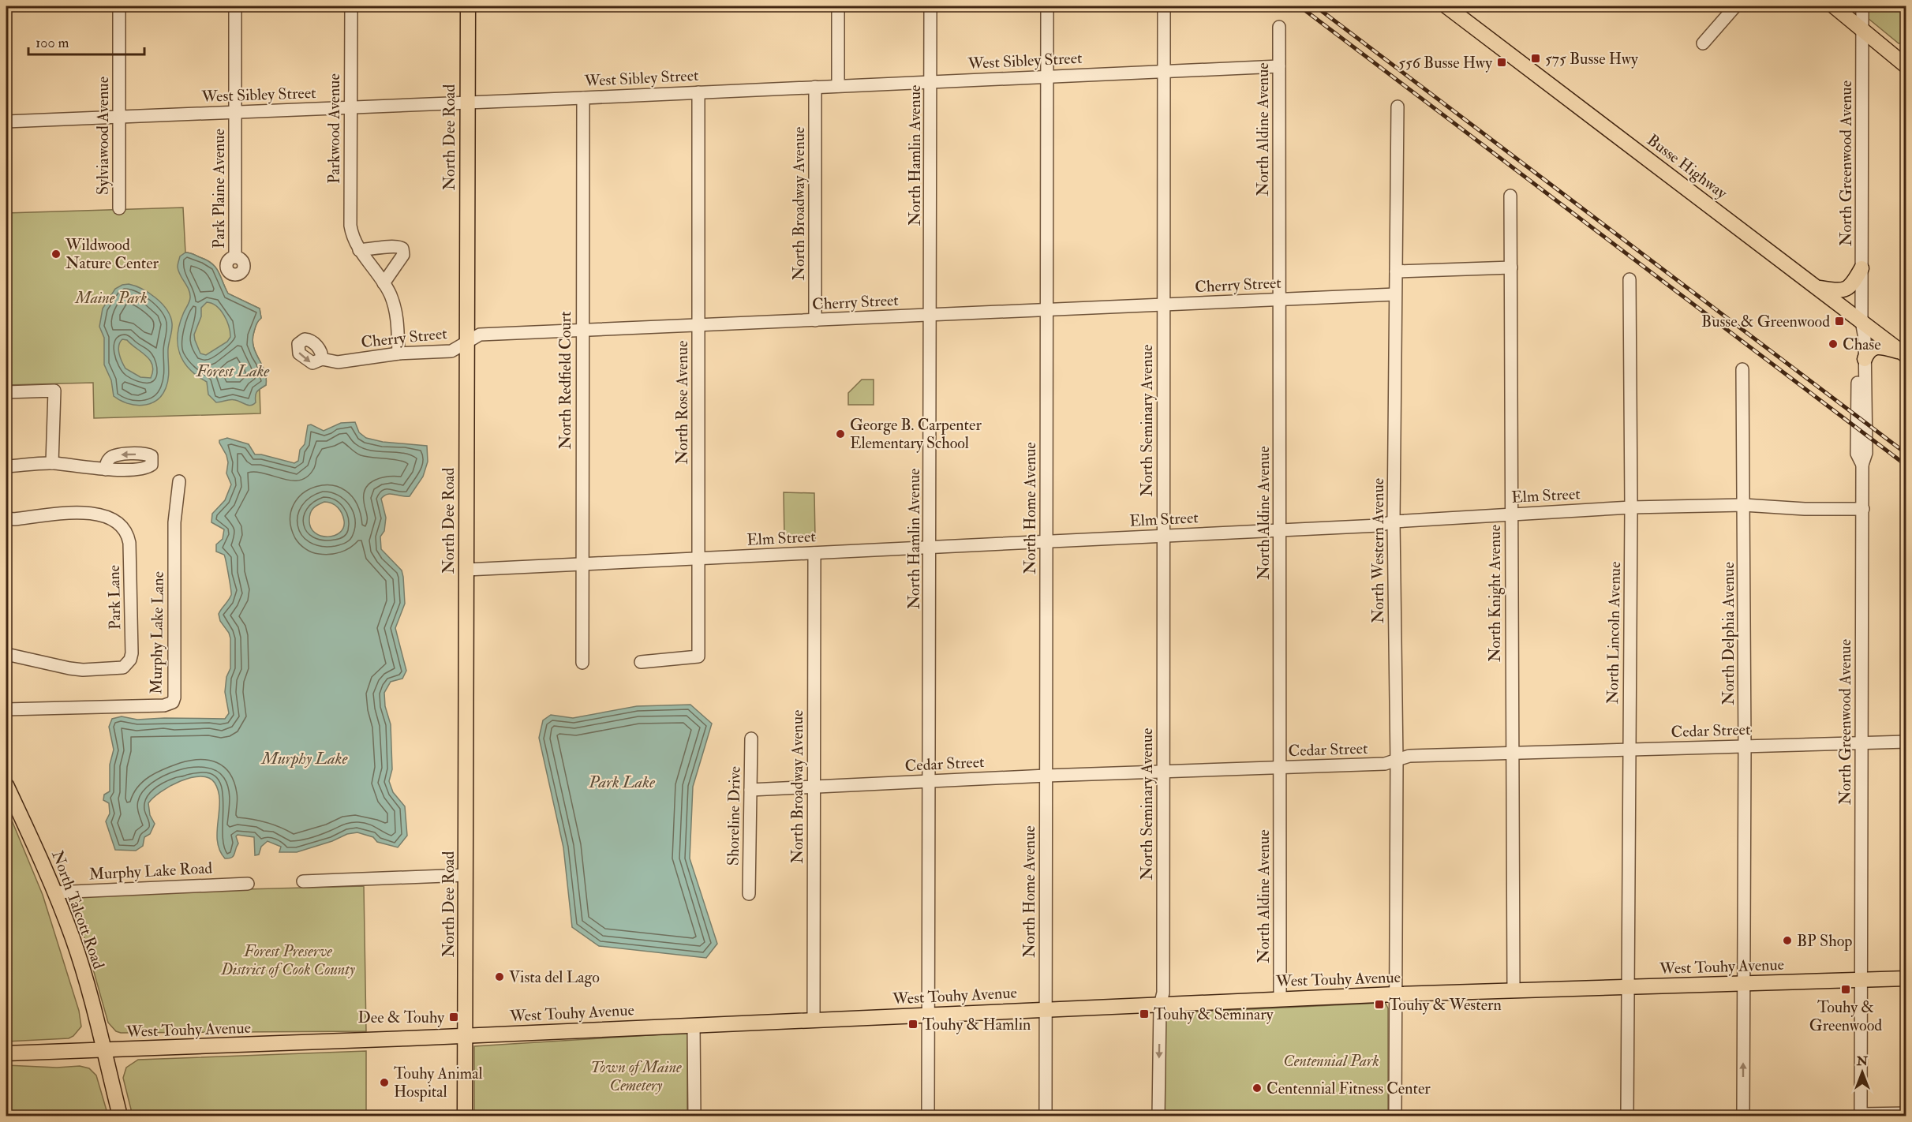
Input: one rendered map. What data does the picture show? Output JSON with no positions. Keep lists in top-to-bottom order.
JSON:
{
  "streets": {
    "main road": [
      "North Dee Road",
      "Busse Highway",
      "North Talcott Road",
      "West Touhy Avenue"
    ],
    "street": [
      "West Sibley Street",
      "Parkwood Avenue",
      "North Aldine Avenue",
      "Sylviawood Avenue",
      "North Hamlin Avenue",
      "North Greenwood Avenue",
      "Park Plaine Avenue",
      "North Broadway Avenue",
      "Cherry Street",
      "North Redfield Court",
      "North Rose Avenue",
      "North Seminary Avenue",
      "Elm Street",
      "North Home Avenue",
      "North Western Avenue",
      "North Knight Avenue",
      "Park Lane",
      "Murphy Lake Lane",
      "North Lincoln Avenue",
      "North Delphia Avenue",
      "Cedar Street",
      "Shoreline Drive",
      "Murphy Lake Road"
    ]
  },
  "crossings": [
    ["West Sibley Street", "Parkwood Avenue"],
    ["West Sibley Street", "North Aldine Avenue"],
    ["West Sibley Street", "Sylviawood Avenue"],
    ["West Sibley Street", "North Dee Road"],
    ["West Sibley Street", "North Hamlin Avenue"],
    ["West Sibley Street", "Park Plaine Avenue"],
    ["West Sibley Street", "North Broadway Avenue"],
    ["West Sibley Street", "North Redfield Court"],
    ["West Sibley Street", "North Rose Avenue"],
    ["West Sibley Street", "North Seminary Avenue"],
    ["West Sibley Street", "North Home Avenue"],
    ["Parkwood Avenue", "Cherry Street"],
    ["North Aldine Avenue", "Cherry Street"],
    ["North Aldine Avenue", "Elm Street"],
    ["North Aldine Avenue", "Cedar Street"],
    ["North Aldine Avenue", "West Touhy Avenue"],
    ["North Dee Road", "Cherry Street"],
    ["North Dee Road", "Elm Street"],
    ["North Dee Road", "West Touhy Avenue"],
    ["North Hamlin Avenue", "Cherry Street"],
    ["North Hamlin Avenue", "Elm Street"],
    ["North Hamlin Avenue", "Cedar Street"],
    ["North Hamlin Avenue", "West Touhy Avenue"],
    ["North Greenwood Avenue", "Busse Highway"],
    ["North Greenwood Avenue", "Elm Street"],
    ["North Greenwood Avenue", "Cedar Street"],
    ["North Greenwood Avenue", "West Touhy Avenue"],
    ["North Broadway Avenue", "Cherry Street"],
    ["North Broadway Avenue", "Elm Street"],
    ["North Broadway Avenue", "Cedar Street"],
    ["North Broadway Avenue", "West Touhy Avenue"],
    ["Cherry Street", "North Redfield Court"],
    ["Cherry Street", "North Rose Avenue"],
    ["Cherry Street", "North Seminary Avenue"],
    ["Cherry Street", "North Home Avenue"],
    ["Cherry Street", "North Western Avenue"],
    ["North Redfield Court", "Elm Street"],
    ["North Rose Avenue", "Elm Street"],
    ["North Seminary Avenue", "Elm Street"],
    ["North Seminary Avenue", "Cedar Street"],
    ["North Seminary Avenue", "West Touhy Avenue"],
    ["Elm Street", "North Home Avenue"],
    ["Elm Street", "North Western Avenue"],
    ["Elm Street", "North Knight Avenue"],
    ["Elm Street", "North Lincoln Avenue"],
    ["Elm Street", "North Delphia Avenue"],
    ["North Home Avenue", "Cedar Street"],
    ["North Home Avenue", "West Touhy Avenue"],
    ["North Western Avenue", "Cedar Street"],
    ["North Western Avenue", "West Touhy Avenue"],
    ["North Knight Avenue", "Cedar Street"],
    ["North Knight Avenue", "West Touhy Avenue"],
    ["North Lincoln Avenue", "Cedar Street"],
    ["North Lincoln Avenue", "West Touhy Avenue"],
    ["North Delphia Avenue", "Cedar Street"],
    ["North Delphia Avenue", "West Touhy Avenue"],
    ["Cedar Street", "Shoreline Drive"],
    ["Murphy Lake Road", "North Talcott Road"],
    ["North Talcott Road", "West Touhy Avenue"]
  ],
  "water": ["Forest Lake", "Murphy Lake", "Park Lake"],
  "parks": [
    "Maine Park",
    "Forest Preserve District of Cook County",
    "Centennial Park",
    "Town of Maine Cemetery"
  ],
  "places": {
    "transit": [
      "575 Busse Hwy",
      "556 Busse Hwy",
      "Busse & Greenwood",
      "Touhy & Greenwood",
      "Touhy & Western",
      "Touhy & Seminary",
      "Dee & Touhy",
      "Touhy & Hamlin"
    ],
    "other": [
      "Wildwood Nature Center",
      "Chase",
      "George B. Carpenter Elementary School",
      "BP Shop",
      "Vista del Lago",
      "Touhy Animal Hospital",
      "Centennial Fitness Center"
    ]
  },
  "scale_bar": "100 m",
  "north": "top"
}
